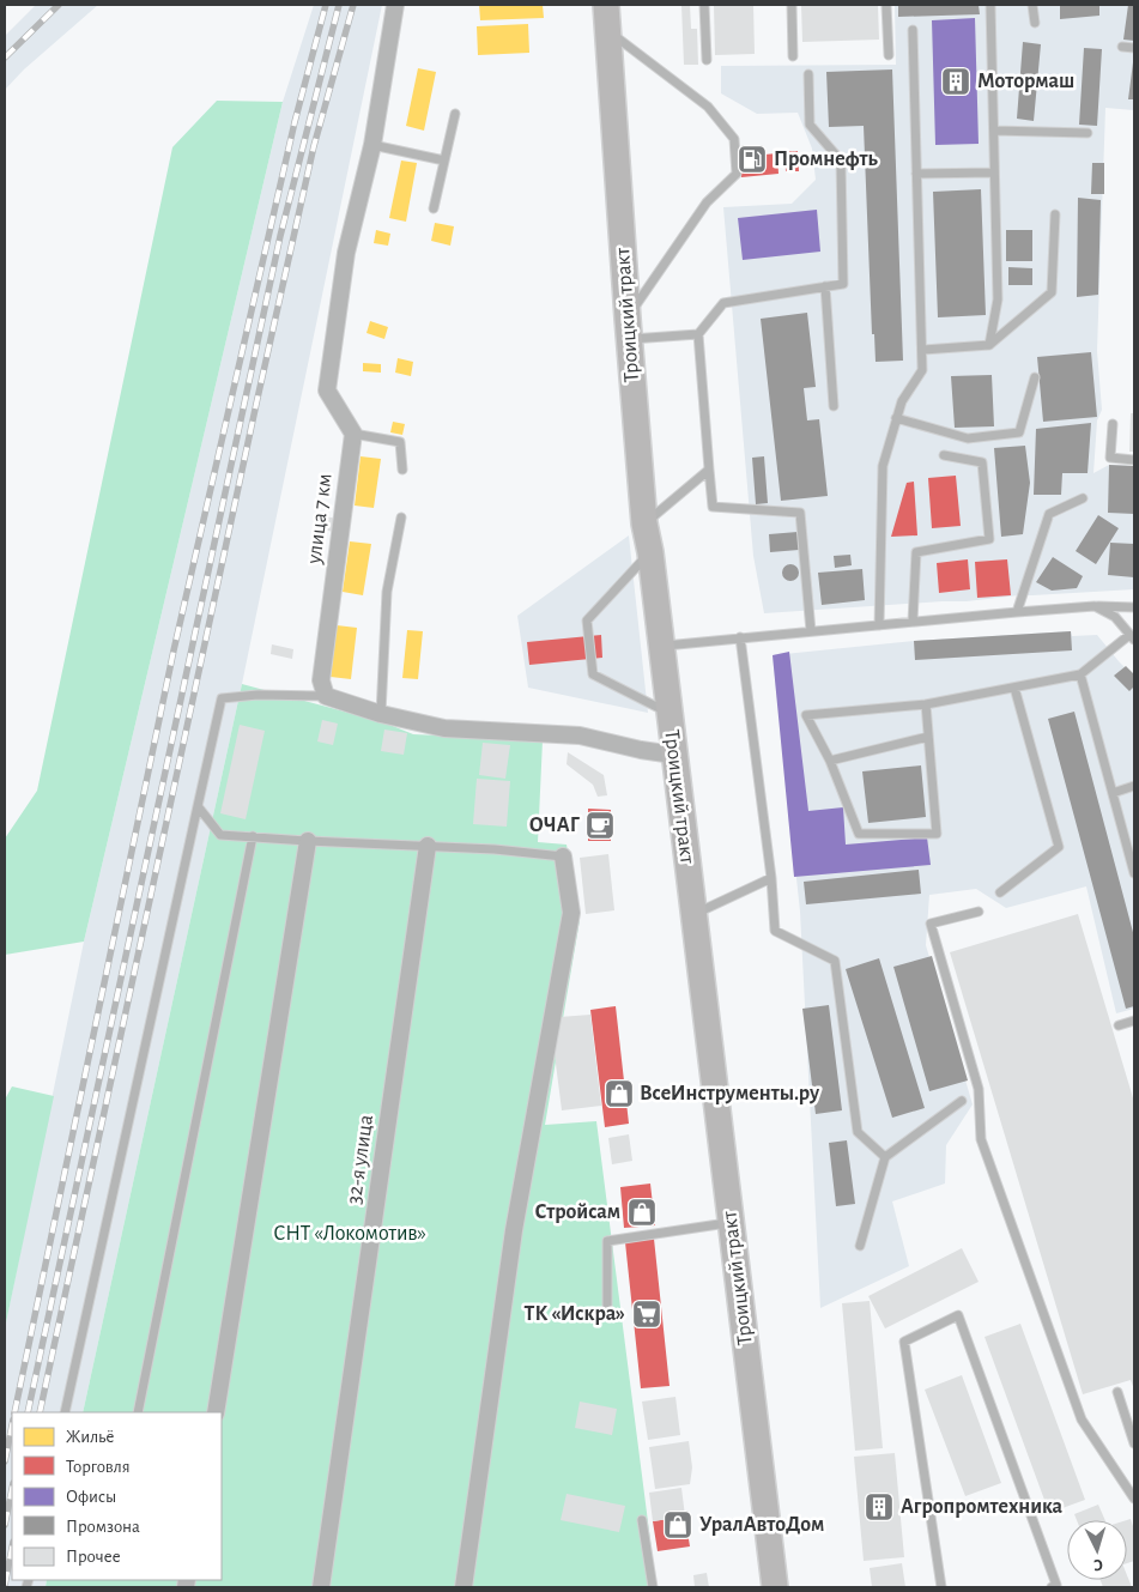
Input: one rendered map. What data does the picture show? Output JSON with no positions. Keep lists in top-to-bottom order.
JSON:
{
  "streets": {
    "main road": ["Троицкий тракт"],
    "street": ["улица 7 км", "32-я улица"]
  },
  "parks": ["СНТ «Локомотив»"],
  "places": {
    "building": ["Мотормаш", "Агропромтехника"],
    "fuel station": ["Промнефть"],
    "cafe": ["ОЧАГ"],
    "shop": ["ВсеИнструменты.ру", "Стройсам", "УралАвтоДом"],
    "supermarket": ["ТК «Искра»"]
  },
  "legend": [
    "Жильё",
    "Торговля",
    "Офисы",
    "Промзона",
    "Прочее"
  ],
  "north": "bottom"
}
